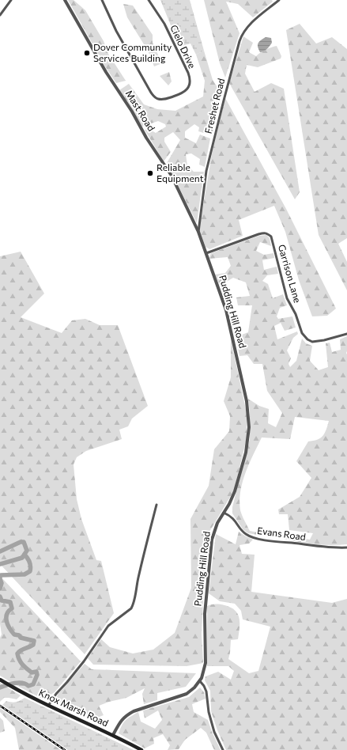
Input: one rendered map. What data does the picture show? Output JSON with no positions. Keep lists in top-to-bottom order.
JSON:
{
  "streets": {
    "main road": ["Knox Marsh Road"],
    "street": [
      "Cielo Drive",
      "Freshet Road",
      "Mast Road",
      "Garrison Lane",
      "Pudding Hill Road",
      "Evans Road"
    ]
  },
  "crossings": [
    ["Freshet Road", "Mast Road"],
    ["Freshet Road", "Pudding Hill Road"],
    ["Mast Road", "Pudding Hill Road"],
    ["Garrison Lane", "Pudding Hill Road"],
    ["Pudding Hill Road", "Evans Road"],
    ["Pudding Hill Road", "Knox Marsh Road"]
  ],
  "places": ["Dover Community Services Building", "Reliable Equipment"]
}
